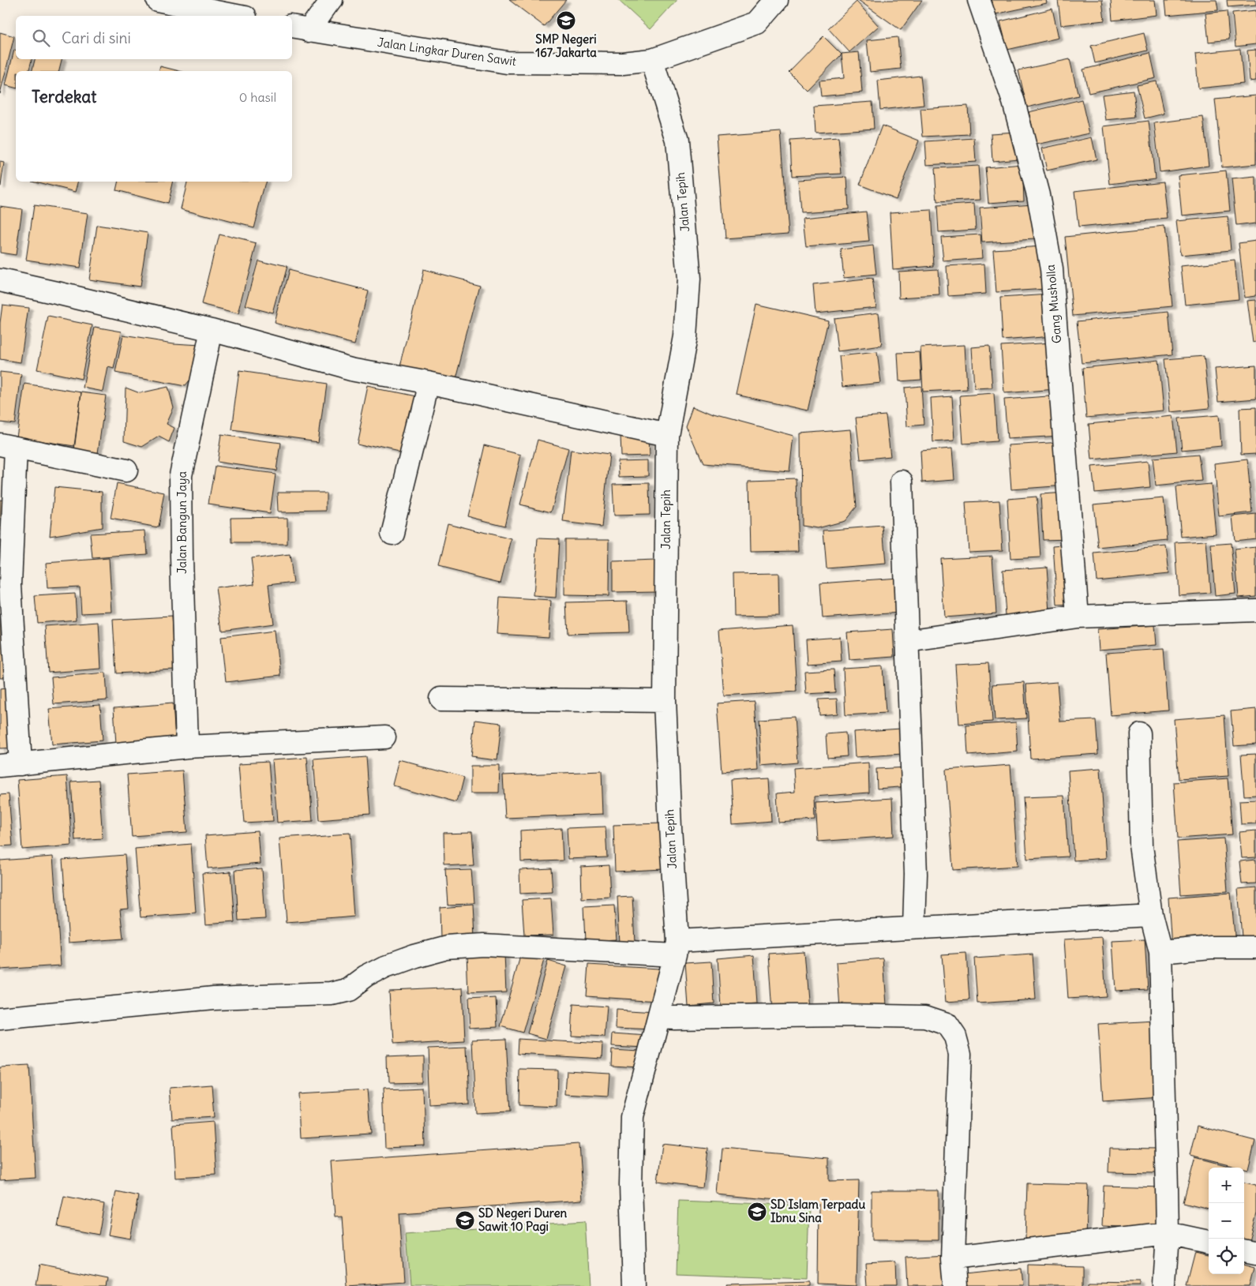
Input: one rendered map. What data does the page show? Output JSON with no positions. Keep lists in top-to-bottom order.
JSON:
{
  "streets": {
    "street": [
      "Jalan Lingkar Duren Sawit",
      "Jalan Tepih",
      "Gang Musholla",
      "Jalan Bangun Jaya"
    ]
  },
  "crossings": [
    ["Jalan Lingkar Duren Sawit", "Jalan Tepih"]
  ],
  "places": {
    "school or university": ["SMP Negeri 167 Jakarta", "SD Islam Terpadu Ibnu Sina", "SD Negeri Duren Sawit 10 Pagi"]
  },
  "page": {
    "search": "Cari di sini",
    "heading": ["Terdekat", "0 hasil"],
    "map_buttons": ["+", "−"]
  }
}
